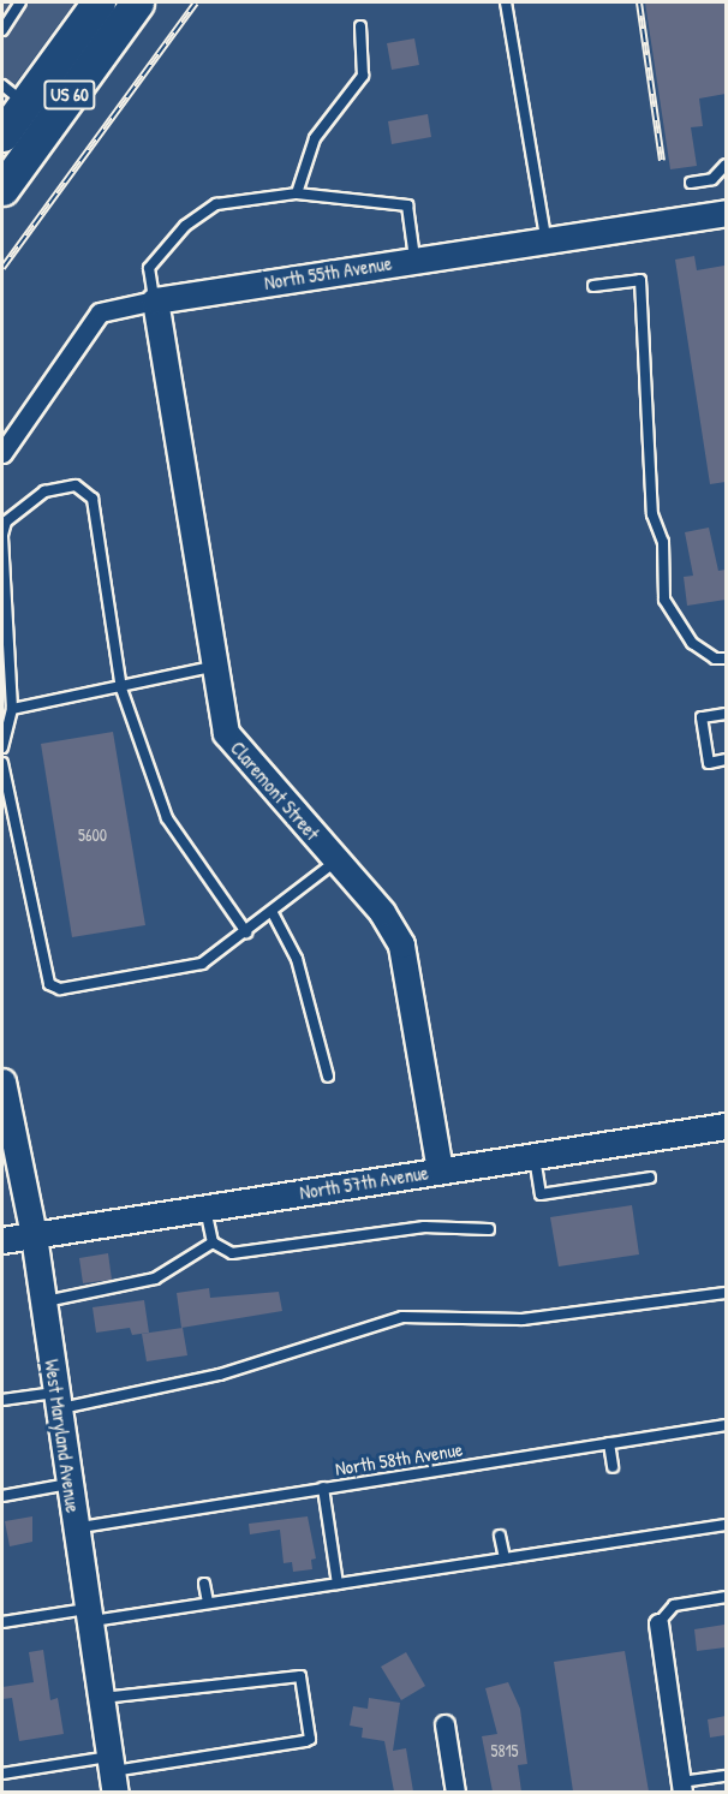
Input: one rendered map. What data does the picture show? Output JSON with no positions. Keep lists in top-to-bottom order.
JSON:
{
  "streets": {
    "highway": ["US 60"],
    "street": [
      "North 55th Avenue",
      "Claremont Street",
      "North 57th Avenue",
      "West Maryland Avenue"
    ],
    "lane": ["North 58th Avenue"]
  },
  "crossings": [
    ["North 55th Avenue", "Claremont Street"],
    ["Claremont Street", "North 57th Avenue"],
    ["North 57th Avenue", "West Maryland Avenue"],
    ["West Maryland Avenue", "North 58th Avenue"]
  ],
  "house_numbers": ["5600", "5815"]
}
